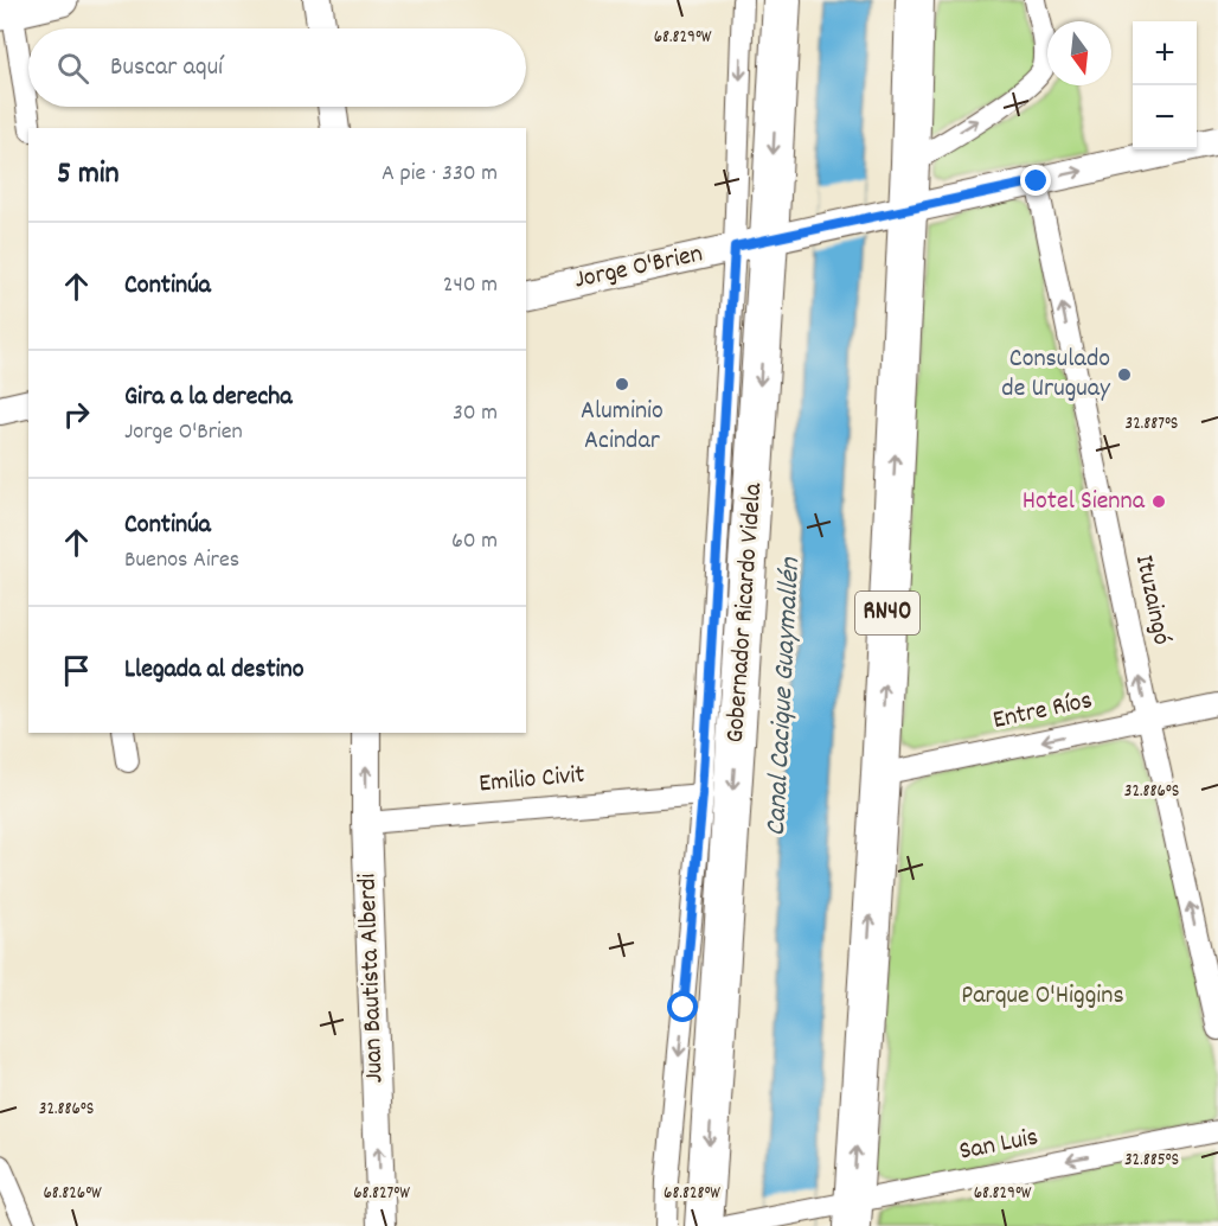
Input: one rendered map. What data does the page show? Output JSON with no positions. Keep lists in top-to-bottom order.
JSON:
{
  "streets": {
    "highway": ["Gobernador Ricardo Videla", "RN40"],
    "street": [
      "Jorge O'Brien",
      "Ituzaingó",
      "Entre Ríos",
      "Emilio Civit",
      "Juan Bautista Alberdi",
      "San Luis"
    ]
  },
  "crossings": [
    ["Jorge O'Brien", "Ituzaingó"],
    ["Jorge O'Brien", "Gobernador Ricardo Videla"],
    ["Jorge O'Brien", "RN40"],
    ["Ituzaingó", "Entre Ríos"],
    ["RN40", "Entre Ríos"],
    ["RN40", "San Luis"],
    ["Emilio Civit", "Juan Bautista Alberdi"]
  ],
  "one_way": [
    "Ituzaingó",
    "Entre Ríos",
    "Juan Bautista Alberdi",
    "San Luis"
  ],
  "water": ["Canal Cacique Guaymallén"],
  "parks": ["Parque O'Higgins"],
  "places": ["Consulado de Uruguay", "Aluminio Acindar", "Hotel Sienna"],
  "north": "bottom",
  "page": {
    "map_buttons": ["+", "−"],
    "search": "Buscar aquí",
    "heading": ["5 min", "A pie · 330 m"],
    "list": [
      ["Continúa", "240 m"],
      ["Gira a la derecha", "Jorge O'Brien", "30 m"],
      ["Continúa", "Buenos Aires", "60 m"],
      "Llegada al destino"
    ]
  },
  "coordinates": [
    "68.829°W",
    "32.887°S",
    "32.886°S",
    "32.885°S",
    "68.826°W",
    "68.827°W",
    "68.828°W"
  ]
}
